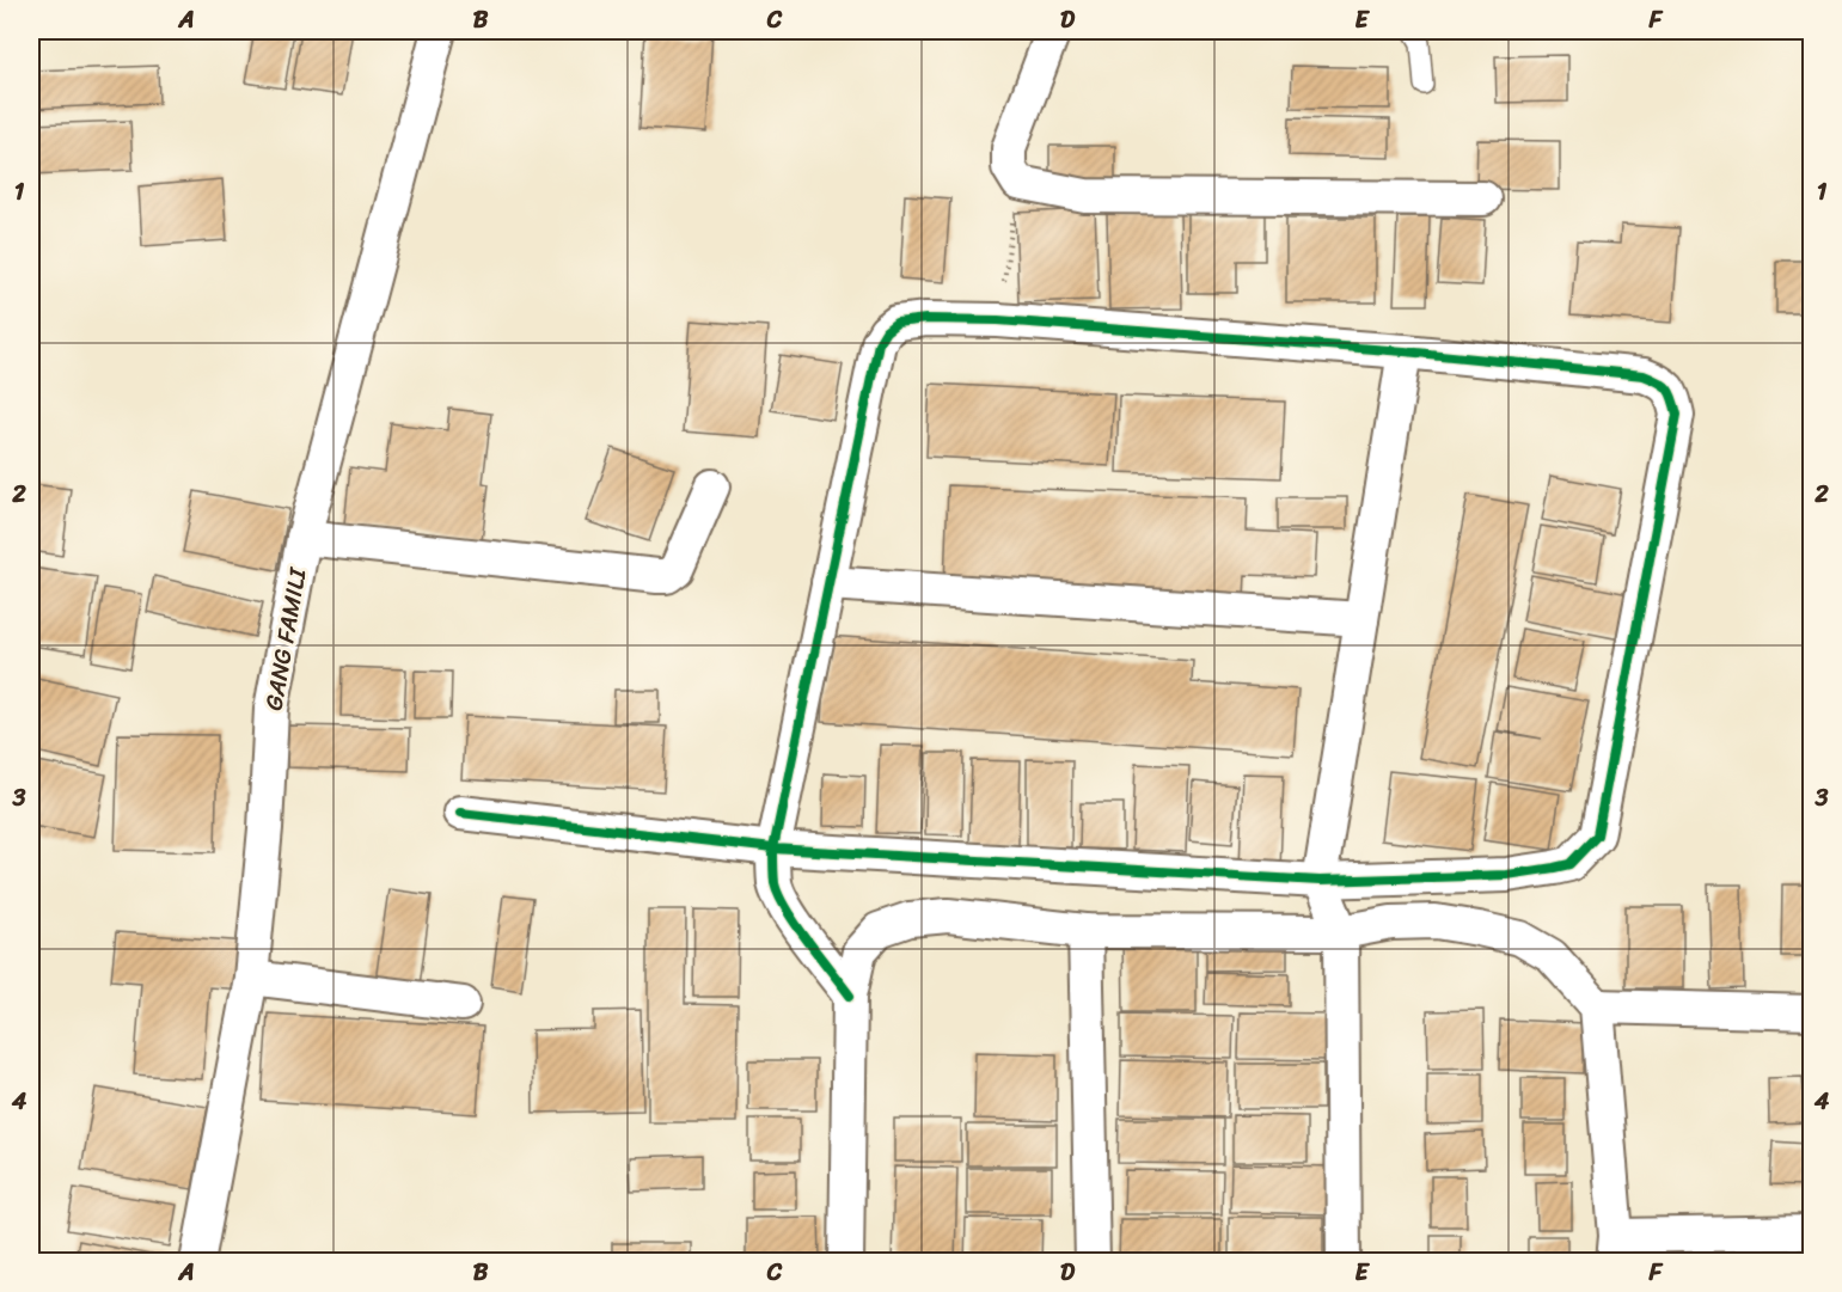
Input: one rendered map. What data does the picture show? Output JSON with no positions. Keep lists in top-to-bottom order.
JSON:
{
  "streets": {
    "street": ["GANG FAMILI"]
  },
  "grid": {
    "columns": [
      "A",
      "B",
      "C",
      "D",
      "E",
      "F"
    ],
    "rows": [
      "1",
      "2",
      "3",
      "4"
    ]
  }
}
